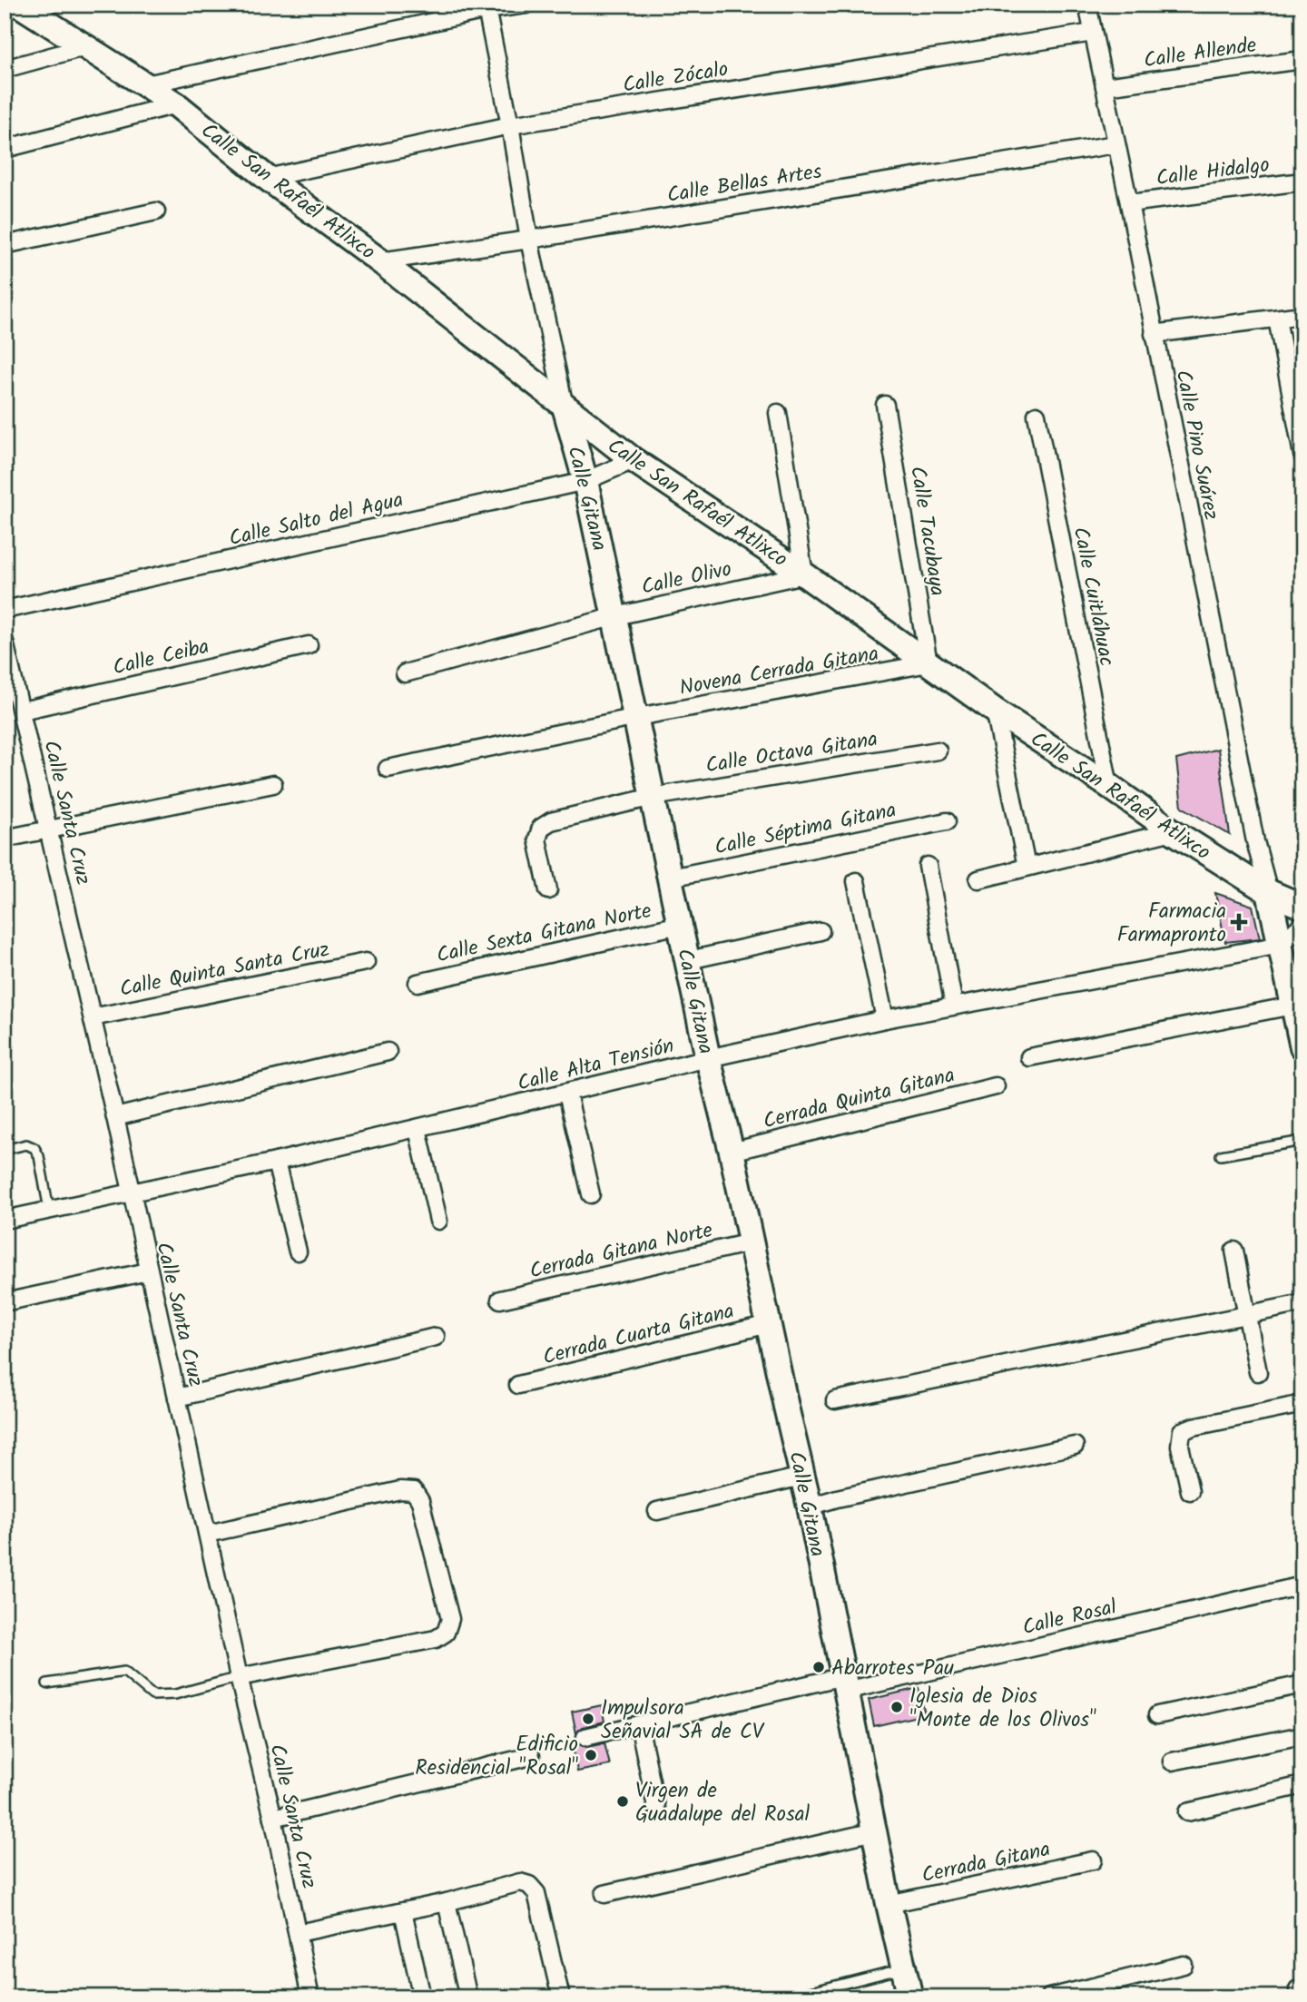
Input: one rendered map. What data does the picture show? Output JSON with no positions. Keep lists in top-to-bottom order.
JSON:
{
  "streets": {
    "street": [
      "Calle Allende",
      "Calle Zócalo",
      "Calle Hidalgo",
      "Calle Bellas Artes",
      "Calle San Rafaél Atlixco",
      "Calle Pino Suárez",
      "Calle Gitana",
      "Calle Salto del Agua",
      "Calle Tacubaya",
      "Calle Olivo",
      "Calle Cuitláhuac",
      "Calle Ceiba",
      "Novena Cerrada Gitana",
      "Calle Octava Gitana",
      "Calle Santa Cruz",
      "Calle Séptima Gitana",
      "Calle Sexta Gitana Norte",
      "Calle Quinta Santa Cruz",
      "Calle Alta Tensión",
      "Cerrada Quinta Gitana",
      "Cerrada Gitana Norte",
      "Cerrada Cuarta Gitana",
      "Calle Rosal",
      "Cerrada Gitana"
    ]
  },
  "crossings": [
    ["Calle Allende", "Calle Pino Suárez"],
    ["Calle Zócalo", "Calle San Rafaél Atlixco"],
    ["Calle Zócalo", "Calle Pino Suárez"],
    ["Calle Zócalo", "Calle Gitana"],
    ["Calle Hidalgo", "Calle Pino Suárez"],
    ["Calle Bellas Artes", "Calle San Rafaél Atlixco"],
    ["Calle Bellas Artes", "Calle Pino Suárez"],
    ["Calle Bellas Artes", "Calle Gitana"],
    ["Calle San Rafaél Atlixco", "Calle Pino Suárez"],
    ["Calle San Rafaél Atlixco", "Calle Gitana"],
    ["Calle San Rafaél Atlixco", "Calle Salto del Agua"],
    ["Calle San Rafaél Atlixco", "Calle Tacubaya"],
    ["Calle San Rafaél Atlixco", "Calle Olivo"],
    ["Calle San Rafaél Atlixco", "Calle Cuitláhuac"],
    ["Calle San Rafaél Atlixco", "Novena Cerrada Gitana"],
    ["Calle Gitana", "Calle Salto del Agua"],
    ["Calle Gitana", "Calle Olivo"],
    ["Calle Gitana", "Novena Cerrada Gitana"],
    ["Calle Gitana", "Calle Octava Gitana"],
    ["Calle Gitana", "Calle Séptima Gitana"],
    ["Calle Gitana", "Calle Sexta Gitana Norte"],
    ["Calle Gitana", "Calle Alta Tensión"],
    ["Calle Gitana", "Cerrada Quinta Gitana"],
    ["Calle Gitana", "Cerrada Gitana Norte"],
    ["Calle Gitana", "Cerrada Cuarta Gitana"],
    ["Calle Gitana", "Calle Rosal"],
    ["Calle Gitana", "Cerrada Gitana"],
    ["Calle Tacubaya", "Novena Cerrada Gitana"],
    ["Calle Ceiba", "Calle Santa Cruz"],
    ["Calle Santa Cruz", "Calle Quinta Santa Cruz"],
    ["Calle Santa Cruz", "Calle Alta Tensión"]
  ],
  "places": {
    "health": ["Farmacia Farmapronto"],
    "other": [
      "Abarrotes Pau",
      "Iglesia de Dios \"Monte de los Olivos\"",
      "Impulsora Señavial SA de CV",
      "Edificio Residencial \"Rosal\"",
      "Virgen de Guadalupe del Rosal"
    ]
  }
}
